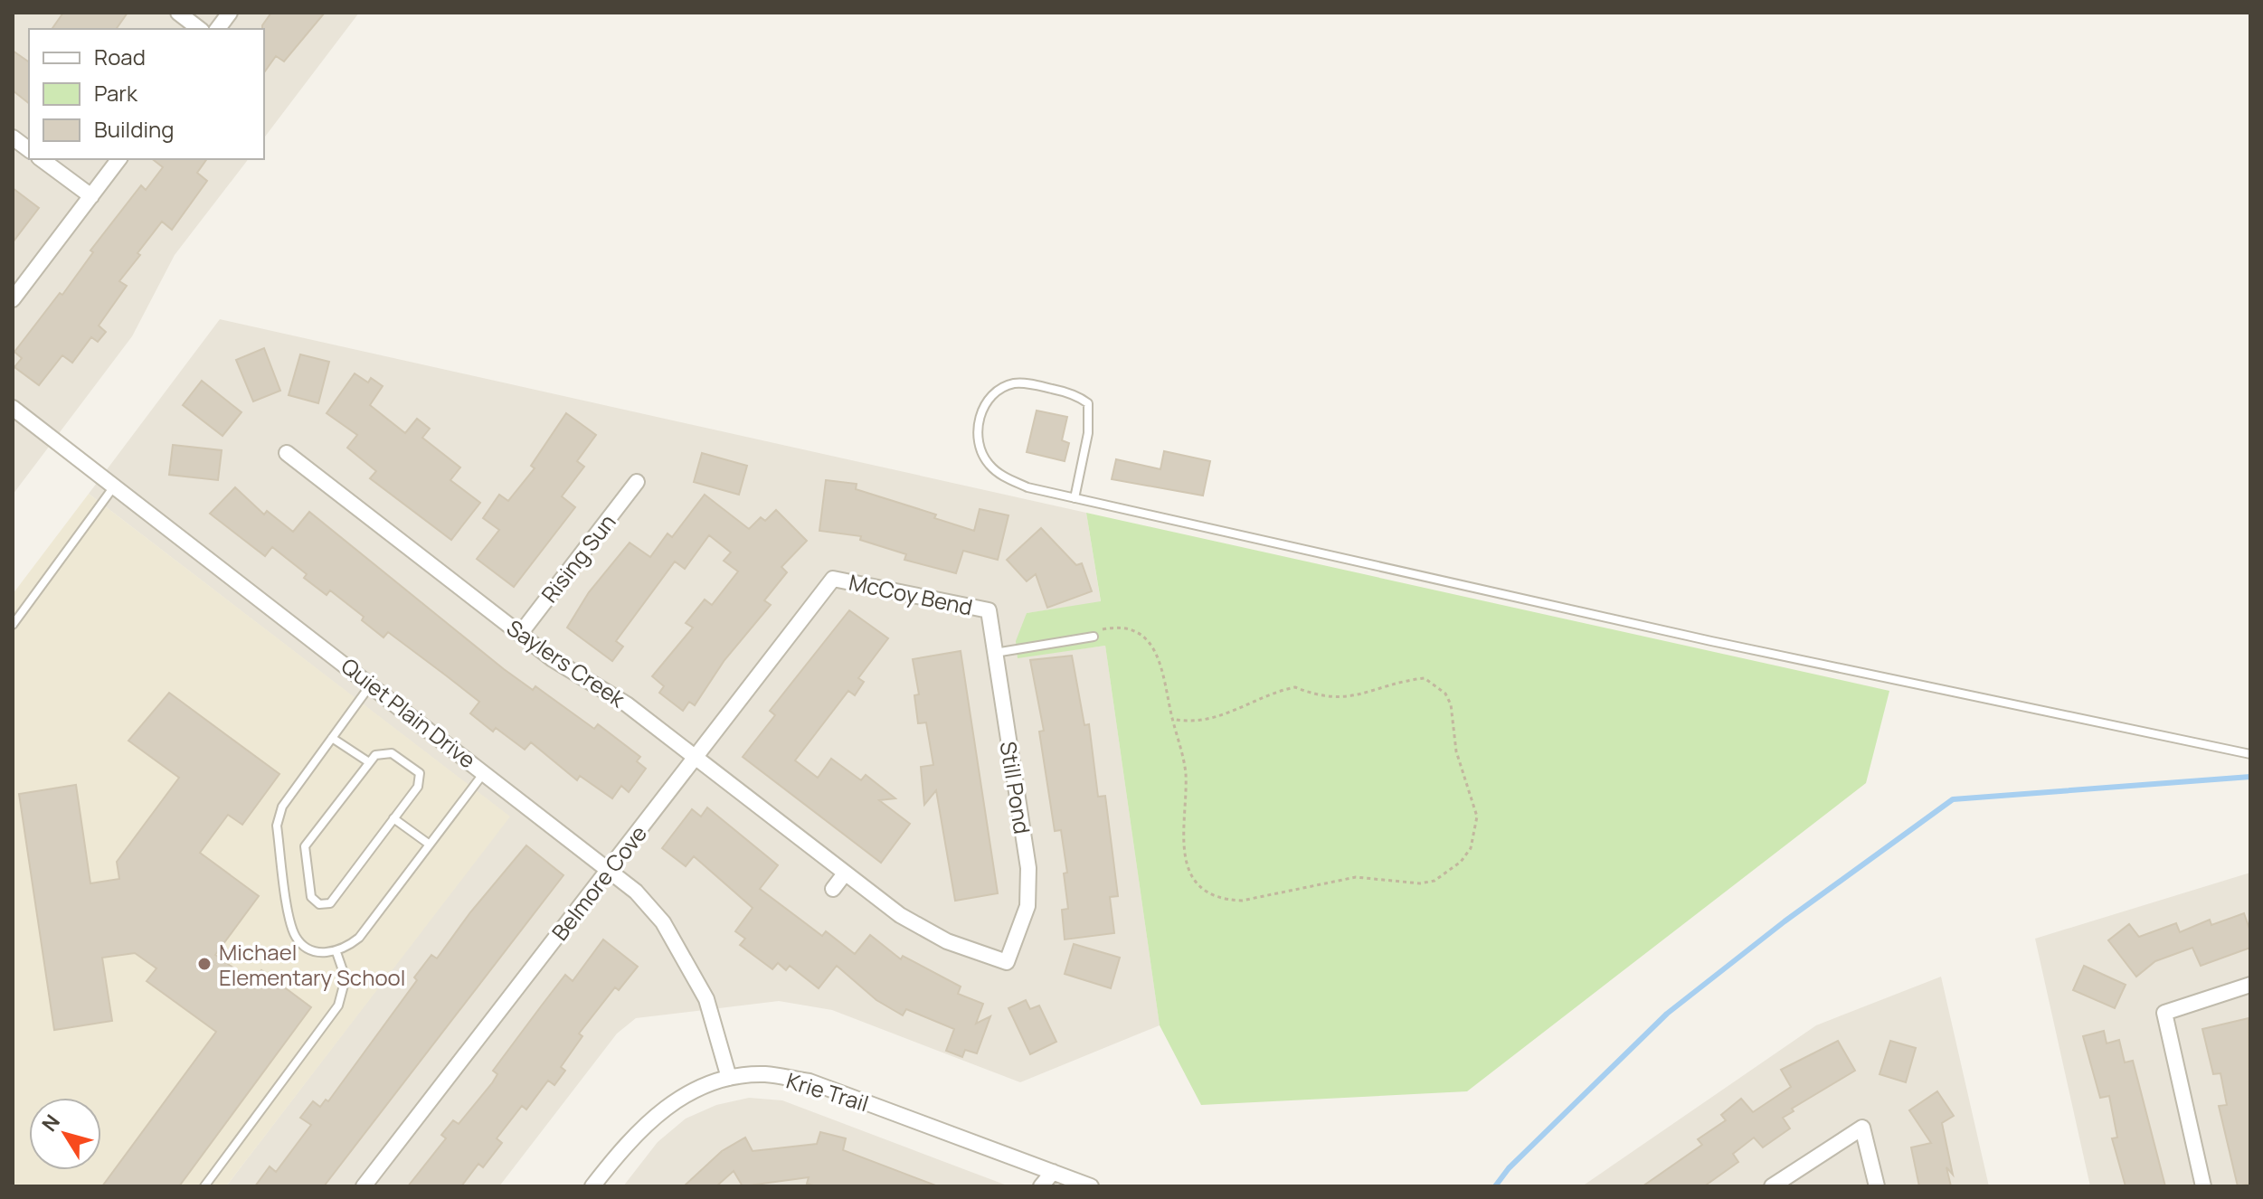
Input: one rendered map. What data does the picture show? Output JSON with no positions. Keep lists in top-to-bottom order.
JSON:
{
  "streets": {
    "street": [
      "Rising Sun",
      "McCoy Bend",
      "Saylers Creek",
      "Quiet Plain Drive",
      "Still Pond",
      "Belmore Cove",
      "Krie Trail"
    ]
  },
  "crossings": [
    ["Rising Sun", "Saylers Creek"],
    ["McCoy Bend", "Still Pond"],
    ["McCoy Bend", "Belmore Cove"],
    ["Saylers Creek", "Still Pond"],
    ["Saylers Creek", "Belmore Cove"],
    ["Quiet Plain Drive", "Belmore Cove"],
    ["Quiet Plain Drive", "Krie Trail"]
  ],
  "places": ["Michael Elementary School"],
  "legend": ["Road", "Park", "Building"],
  "north": "top left"
}
